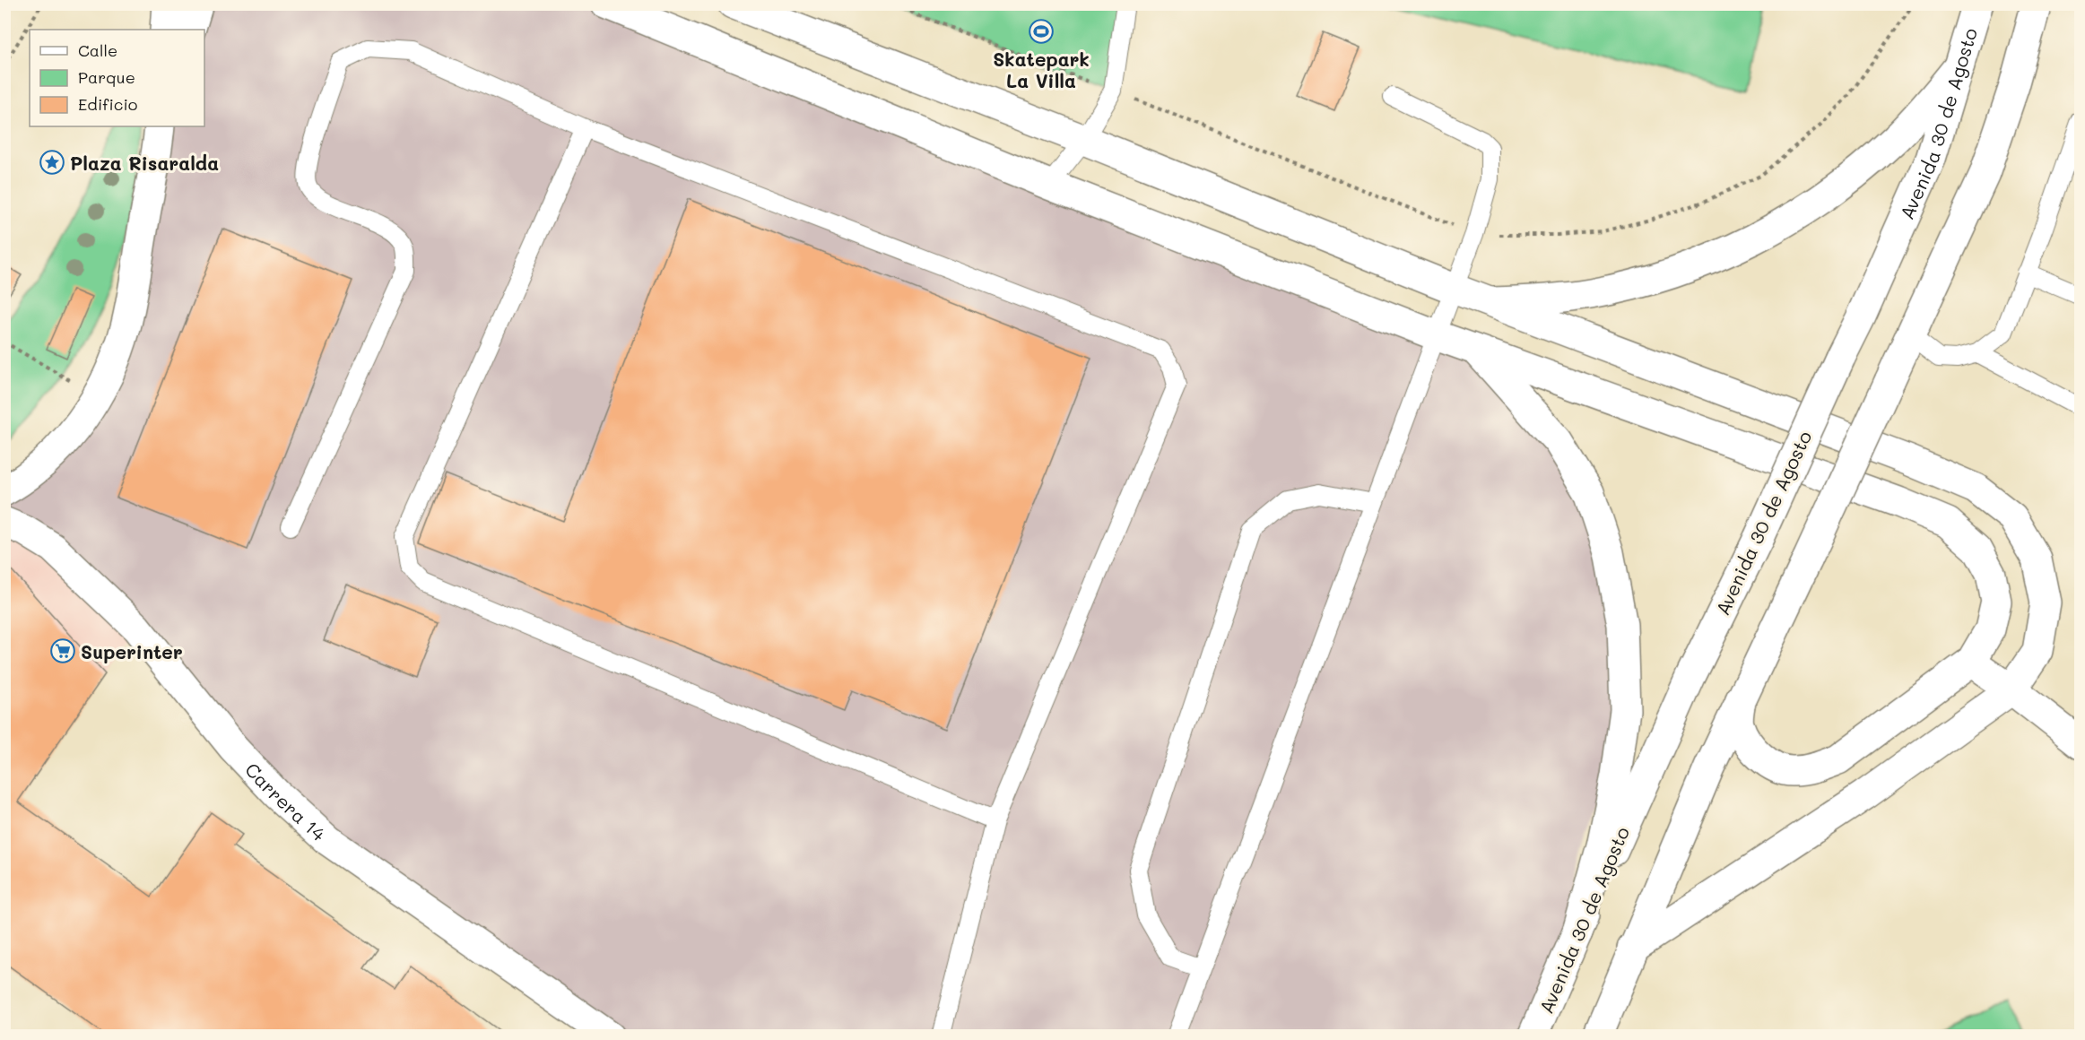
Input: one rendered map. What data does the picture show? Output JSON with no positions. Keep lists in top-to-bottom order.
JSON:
{
  "streets": {
    "street": ["Avenida 30 de Agosto", "Carrera 14"]
  },
  "places": {
    "sports": ["Skatepark La Villa"],
    "place": ["Plaza Risaralda"],
    "supermarket": ["Superinter"]
  },
  "legend": ["Calle", "Parque", "Edificio"]
}
